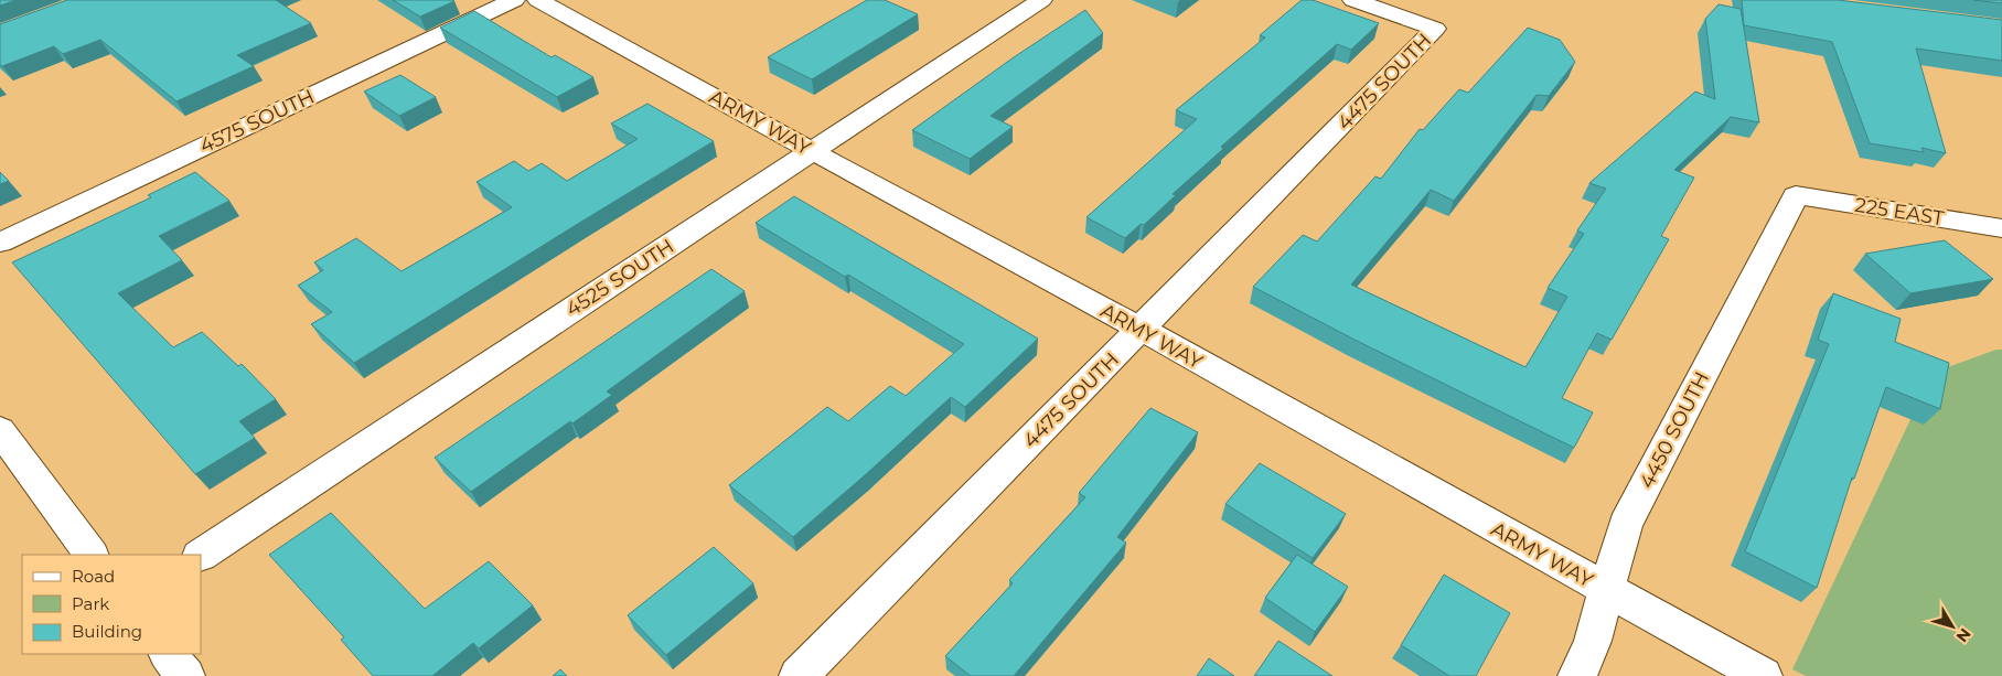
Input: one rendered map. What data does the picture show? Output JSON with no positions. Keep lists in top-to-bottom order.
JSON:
{
  "streets": {
    "street": [
      "4475 SOUTH",
      "4575 SOUTH",
      "ARMY WAY",
      "225 EAST",
      "4525 SOUTH",
      "4450 SOUTH"
    ]
  },
  "crossings": [
    ["4475 SOUTH", "ARMY WAY"],
    ["ARMY WAY", "4525 SOUTH"],
    ["ARMY WAY", "4450 SOUTH"],
    ["225 EAST", "4450 SOUTH"]
  ],
  "legend": ["Road", "Park", "Building"],
  "north": "bottom right"
}
